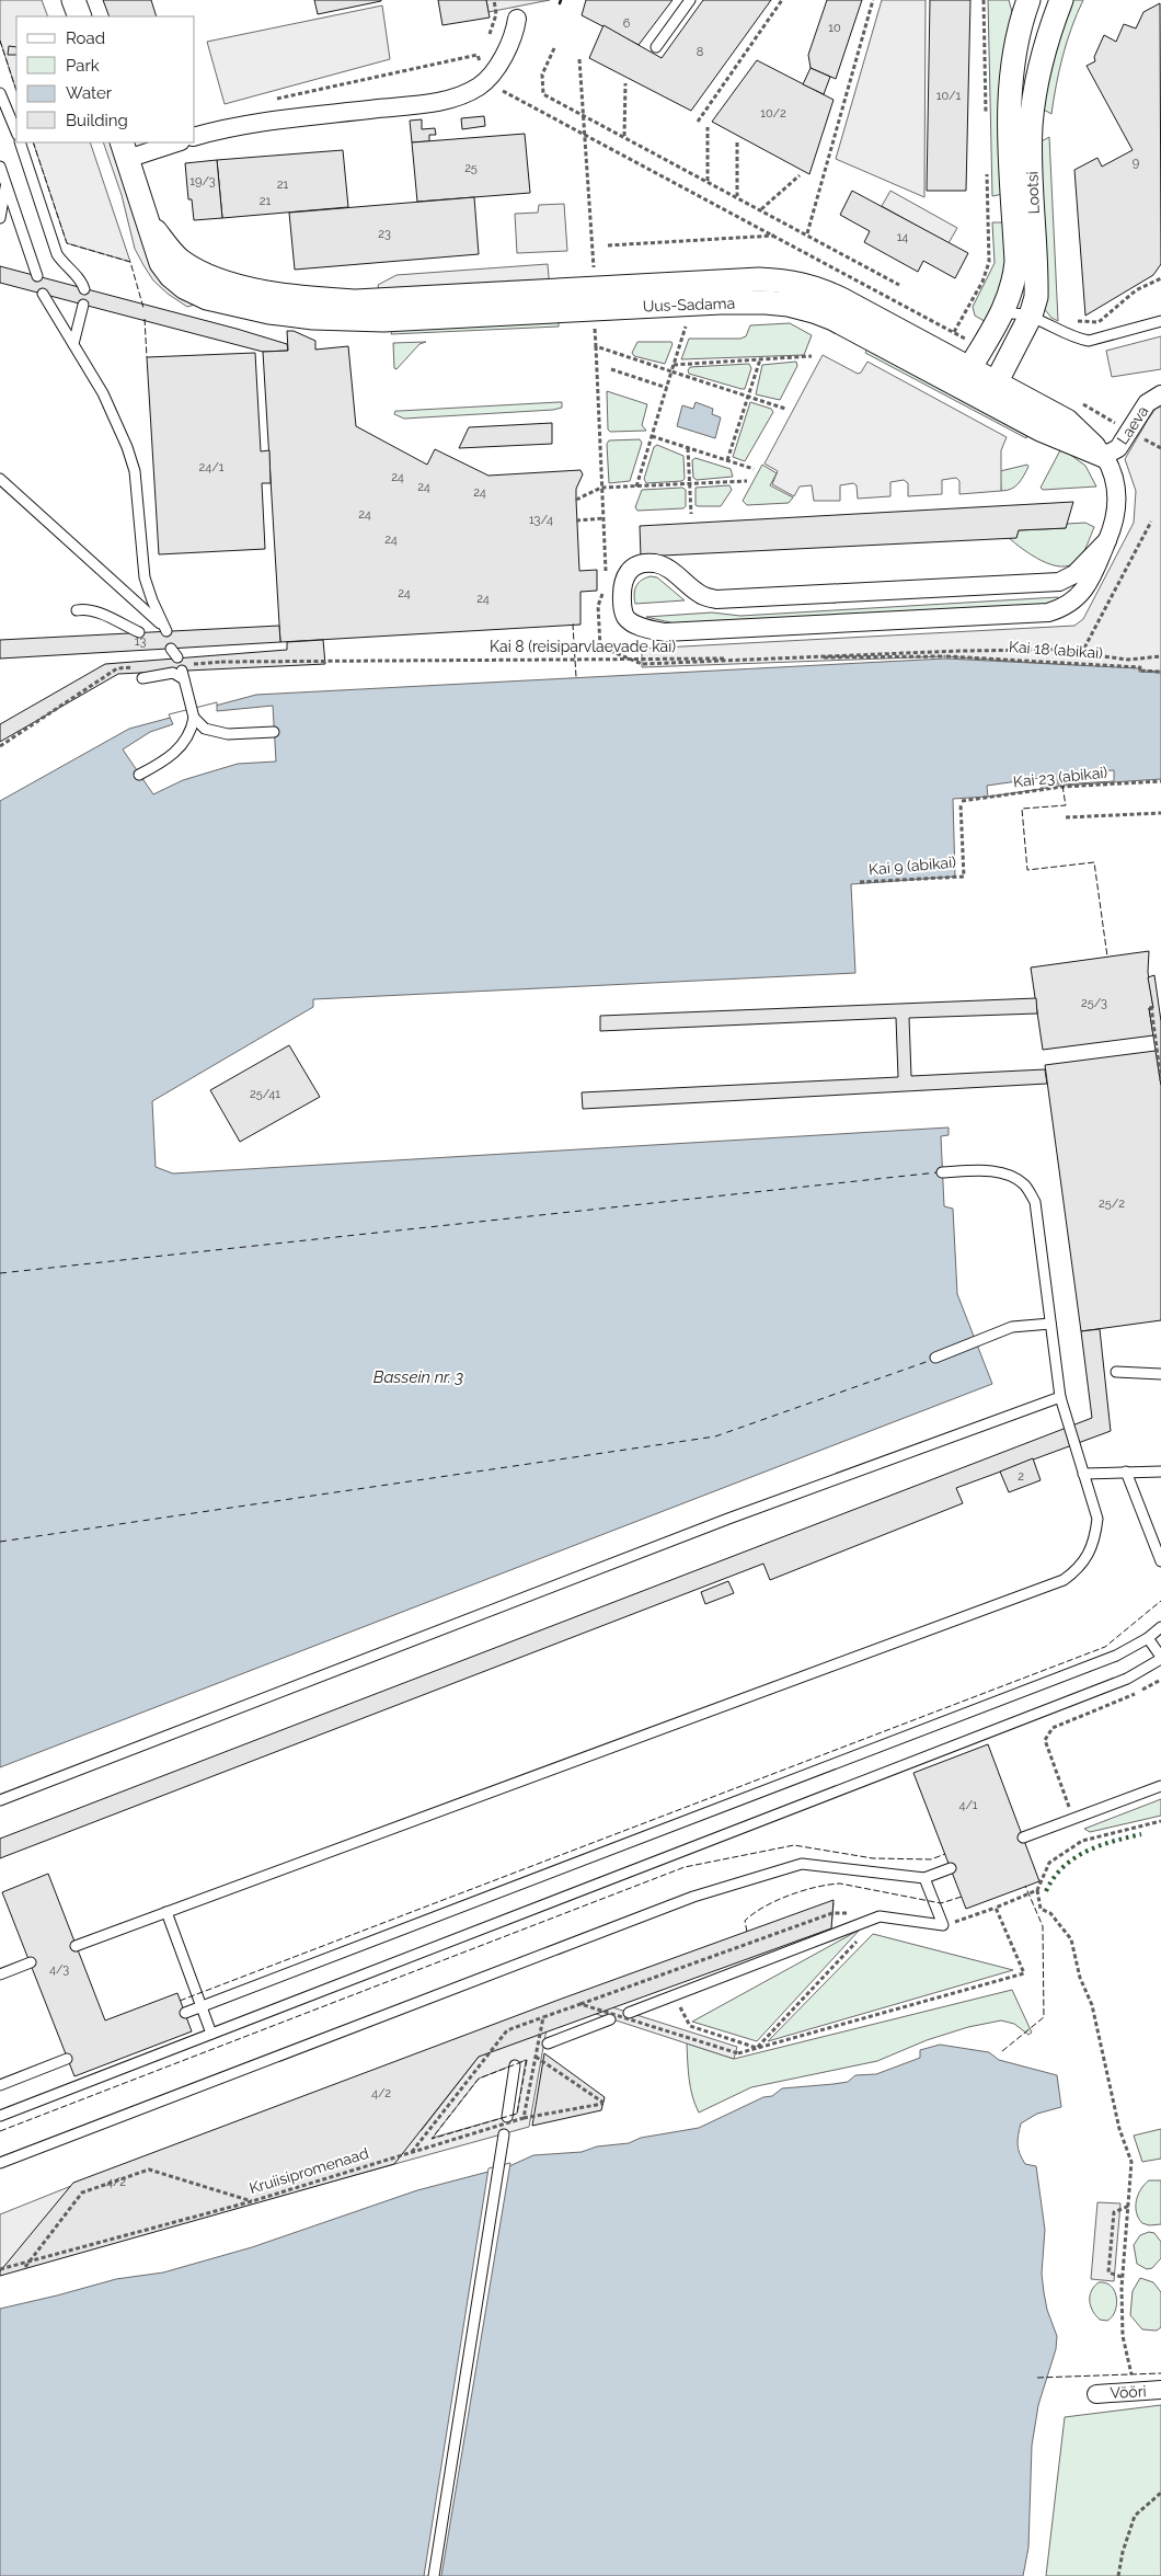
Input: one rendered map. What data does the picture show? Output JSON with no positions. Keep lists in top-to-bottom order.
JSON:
{
  "streets": {
    "street": [
      "Lootsi",
      "Uus-Sadama",
      "Laeva",
      "Vööri"
    ],
    "path": [
      "Kai 8 (reisiparvlaevade kai)",
      "Kai 18 (abikai)",
      "Kai 23 (abikai)",
      "Kai 9 (abikai)",
      "Kruiisipromenaad"
    ]
  },
  "crossings": [
    ["Lootsi", "Uus-Sadama"],
    ["Uus-Sadama", "Laeva"],
    ["Kai 8 (reisiparvlaevade kai)", "Kai 18 (abikai)"],
    ["Kai 23 (abikai)", "Kai 9 (abikai)"]
  ],
  "water": ["Bassein nr. 3"],
  "house_numbers": [
    "6",
    "10",
    "8",
    "10/1",
    "10/2",
    "9",
    "25",
    "19/3",
    "21",
    "21",
    "23",
    "14",
    "24/1",
    "24",
    "24",
    "24",
    "24",
    "13/4",
    "24",
    "24",
    "24",
    "13",
    "25/3",
    "25/41",
    "25/2",
    "2",
    "4/1",
    "4/3",
    "4/2",
    "4/2"
  ],
  "legend": [
    "Road",
    "Park",
    "Water",
    "Building"
  ]
}
